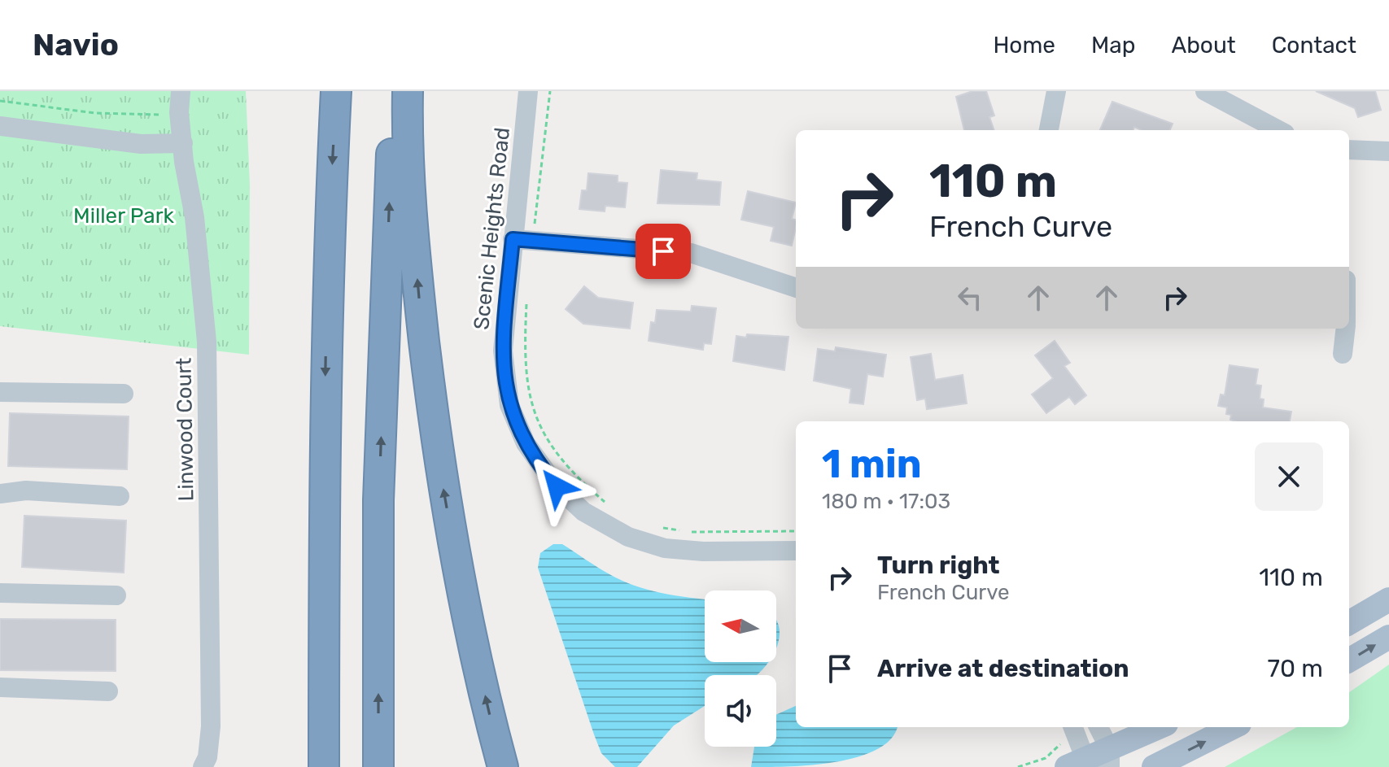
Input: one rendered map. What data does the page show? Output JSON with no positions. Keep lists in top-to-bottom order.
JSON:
{
  "streets": {
    "street": ["Scenic Heights Road", "Linwood Court"]
  },
  "parks": ["Miller Park"],
  "north": "left",
  "page": {
    "header": "Navio",
    "nav": [
      "Home",
      "Map",
      "About",
      "Contact"
    ],
    "turn": ["110 m", "French Curve"],
    "heading": ["1 min", "180 m · 17:03"],
    "list": [
      {
        "name": "Turn right",
        "note": "French Curve",
        "value": "110 m"
      },
      {
        "name": "Arrive at destination",
        "value": "70 m"
      }
    ]
  }
}
